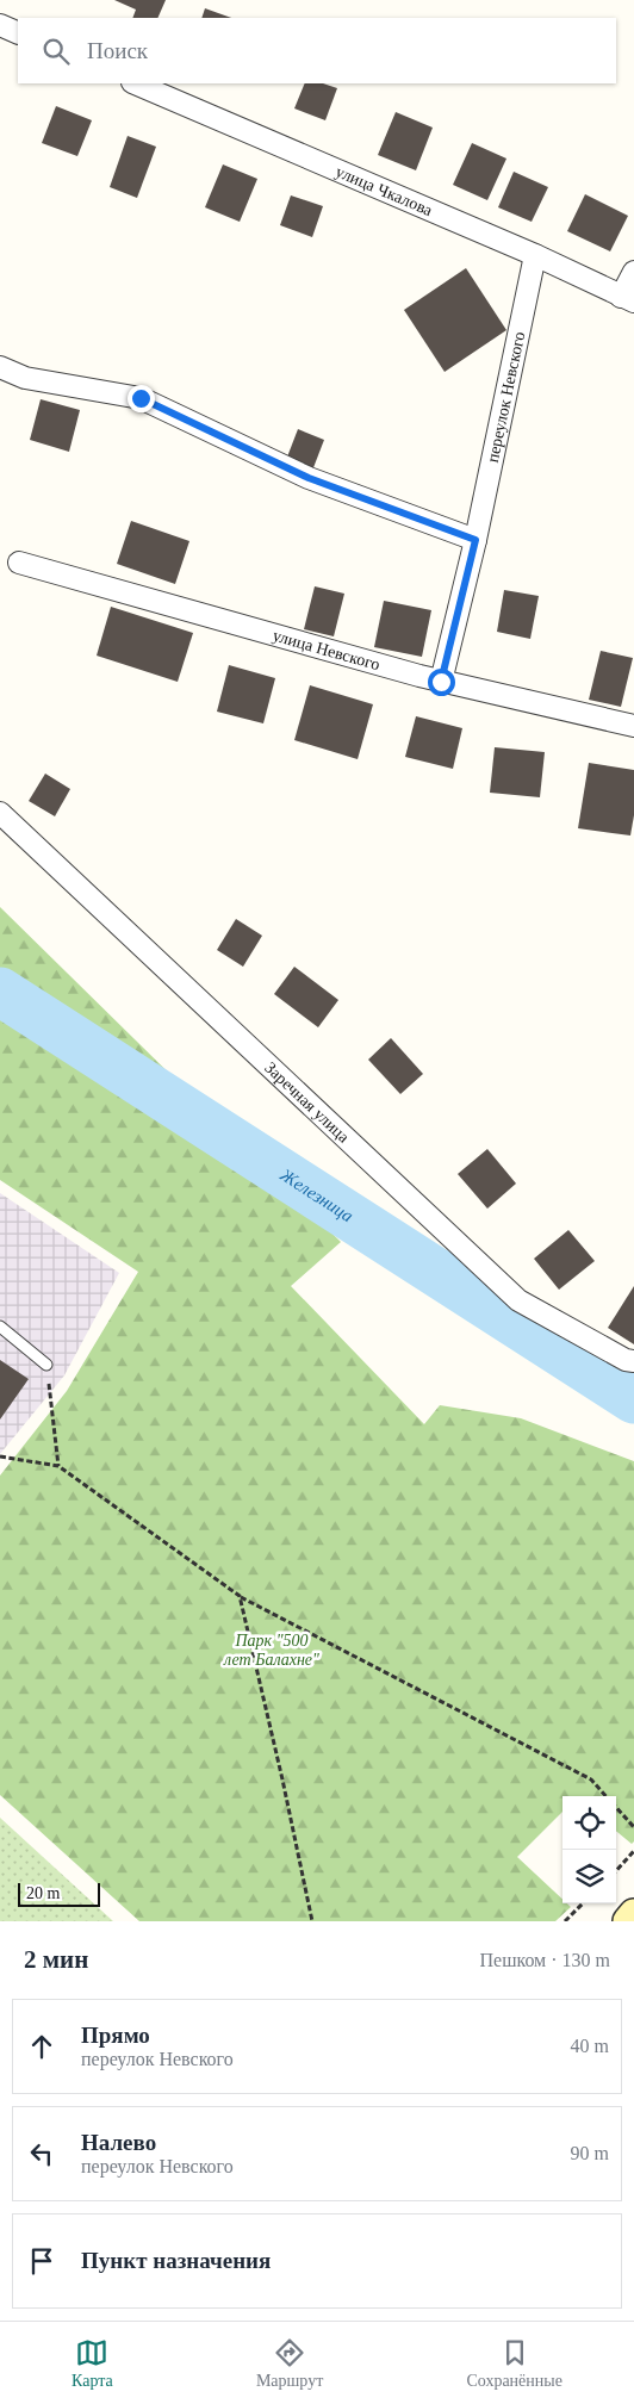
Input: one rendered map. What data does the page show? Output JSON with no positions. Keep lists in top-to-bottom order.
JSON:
{
  "streets": {
    "street": [
      "улица Чкалова",
      "переулок Невского",
      "улица Невского",
      "Заречная улица"
    ]
  },
  "crossings": [
    ["улица Чкалова", "переулок Невского"],
    ["переулок Невского", "улица Невского"]
  ],
  "water": ["Железница"],
  "parks": ["Парк \"500 лет Балахне\""],
  "scale_bar": "20 m",
  "page": {
    "search": "Поиск",
    "scale": "20 m",
    "heading": ["2 мин", "Пешком · 130 m"],
    "list": [
      ["Прямо", "переулок Невского", "40 m"],
      ["Налево", "переулок Невского", "90 m"],
      "Пункт назначения"
    ],
    "nav": ["Карта", "Маршрут", "Сохранённые"]
  }
}
